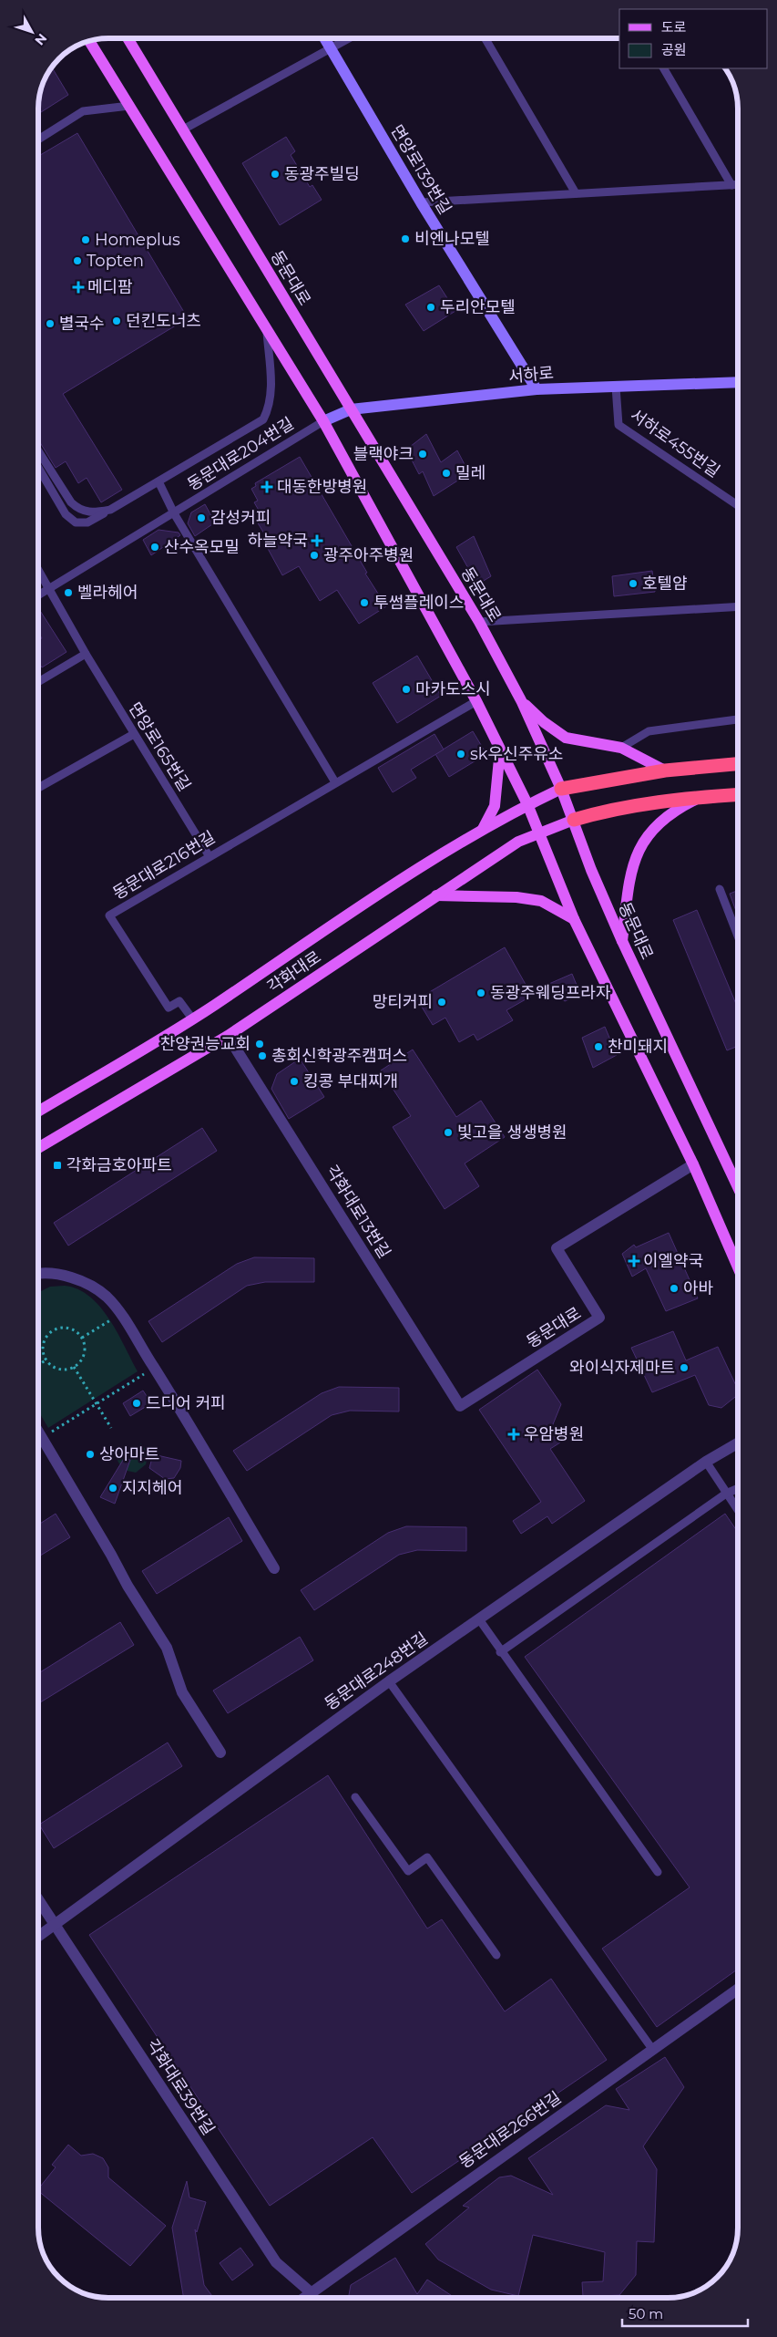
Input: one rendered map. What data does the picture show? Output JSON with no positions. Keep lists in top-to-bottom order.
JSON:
{
  "streets": {
    "main road": [
      "면앙로139번길",
      "동문대로",
      "서하로",
      "각화대로"
    ],
    "street": [
      "각화대로13번길",
      "동문대로248번길",
      "각화대로39번길",
      "동문대로266번길"
    ],
    "lane": [
      "서하로455번길",
      "동문대로204번길",
      "면앙로165번길",
      "동문대로216번길"
    ]
  },
  "crossings": [
    ["면앙로139번길", "서하로"],
    ["동문대로", "서하로"],
    ["동문대로", "각화대로"],
    ["동문대로", "각화대로13번길"],
    ["서하로", "서하로455번길"],
    ["서하로", "동문대로204번길"],
    ["동문대로204번길", "면앙로165번길"],
    ["면앙로165번길", "동문대로216번길"],
    ["동문대로216번길", "각화대로"],
    ["각화대로", "각화대로13번길"],
    ["동문대로248번길", "각화대로39번길"],
    ["각화대로39번길", "동문대로266번길"]
  ],
  "places": {
    "other": [
      "동광주빌딩",
      "비엔나모텔",
      "Homeplus",
      "Topten",
      "두리안모텔",
      "던킨도너츠",
      "별국수",
      "블랙야크",
      "밀레",
      "감성커피",
      "산수옥모밀",
      "광주아주병원",
      "호텔얌",
      "벨라헤어",
      "투썸플레이스",
      "마카도스시",
      "sk우신주유소",
      "동광주웨딩프라자",
      "망티커피",
      "찬양권능교회",
      "찬미돼지",
      "총회신학광주캠퍼스",
      "킹콩 부대찌개",
      "빛고을 생생병원",
      "아바",
      "와이식자제마트",
      "드디어 커피",
      "상아마트",
      "지지헤어"
    ],
    "health": [
      "메디팜",
      "대동한방병원",
      "하늘약국",
      "이엘약국",
      "우암병원"
    ],
    "transit": ["각화금호아파트"]
  },
  "legend": ["도로", "공원"],
  "scale_bar": "50 m",
  "north": "bottom right"
}
